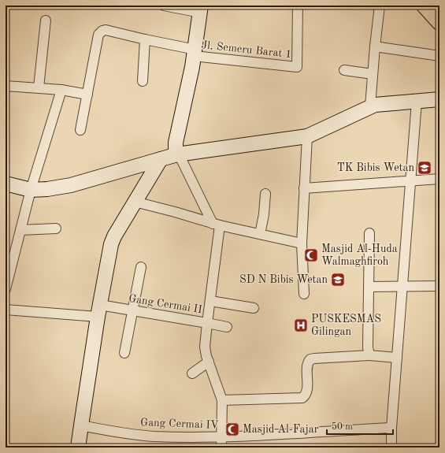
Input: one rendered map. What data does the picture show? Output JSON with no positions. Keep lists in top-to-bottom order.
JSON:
{
  "streets": {
    "street": ["Jl. Semeru Barat 1", "Gang Cermai II", "Gang Cermai IV"]
  },
  "places": {
    "school or university": ["TK Bibis Wetan", "SD N Bibis Wetan"],
    "mosque": ["Masjid Al-Huda Walmaghfiroh", "Masjid Al-Fajar"],
    "hospital": ["PUSKESMAS Gilingan"]
  },
  "scale_bar": "50 m"
}
